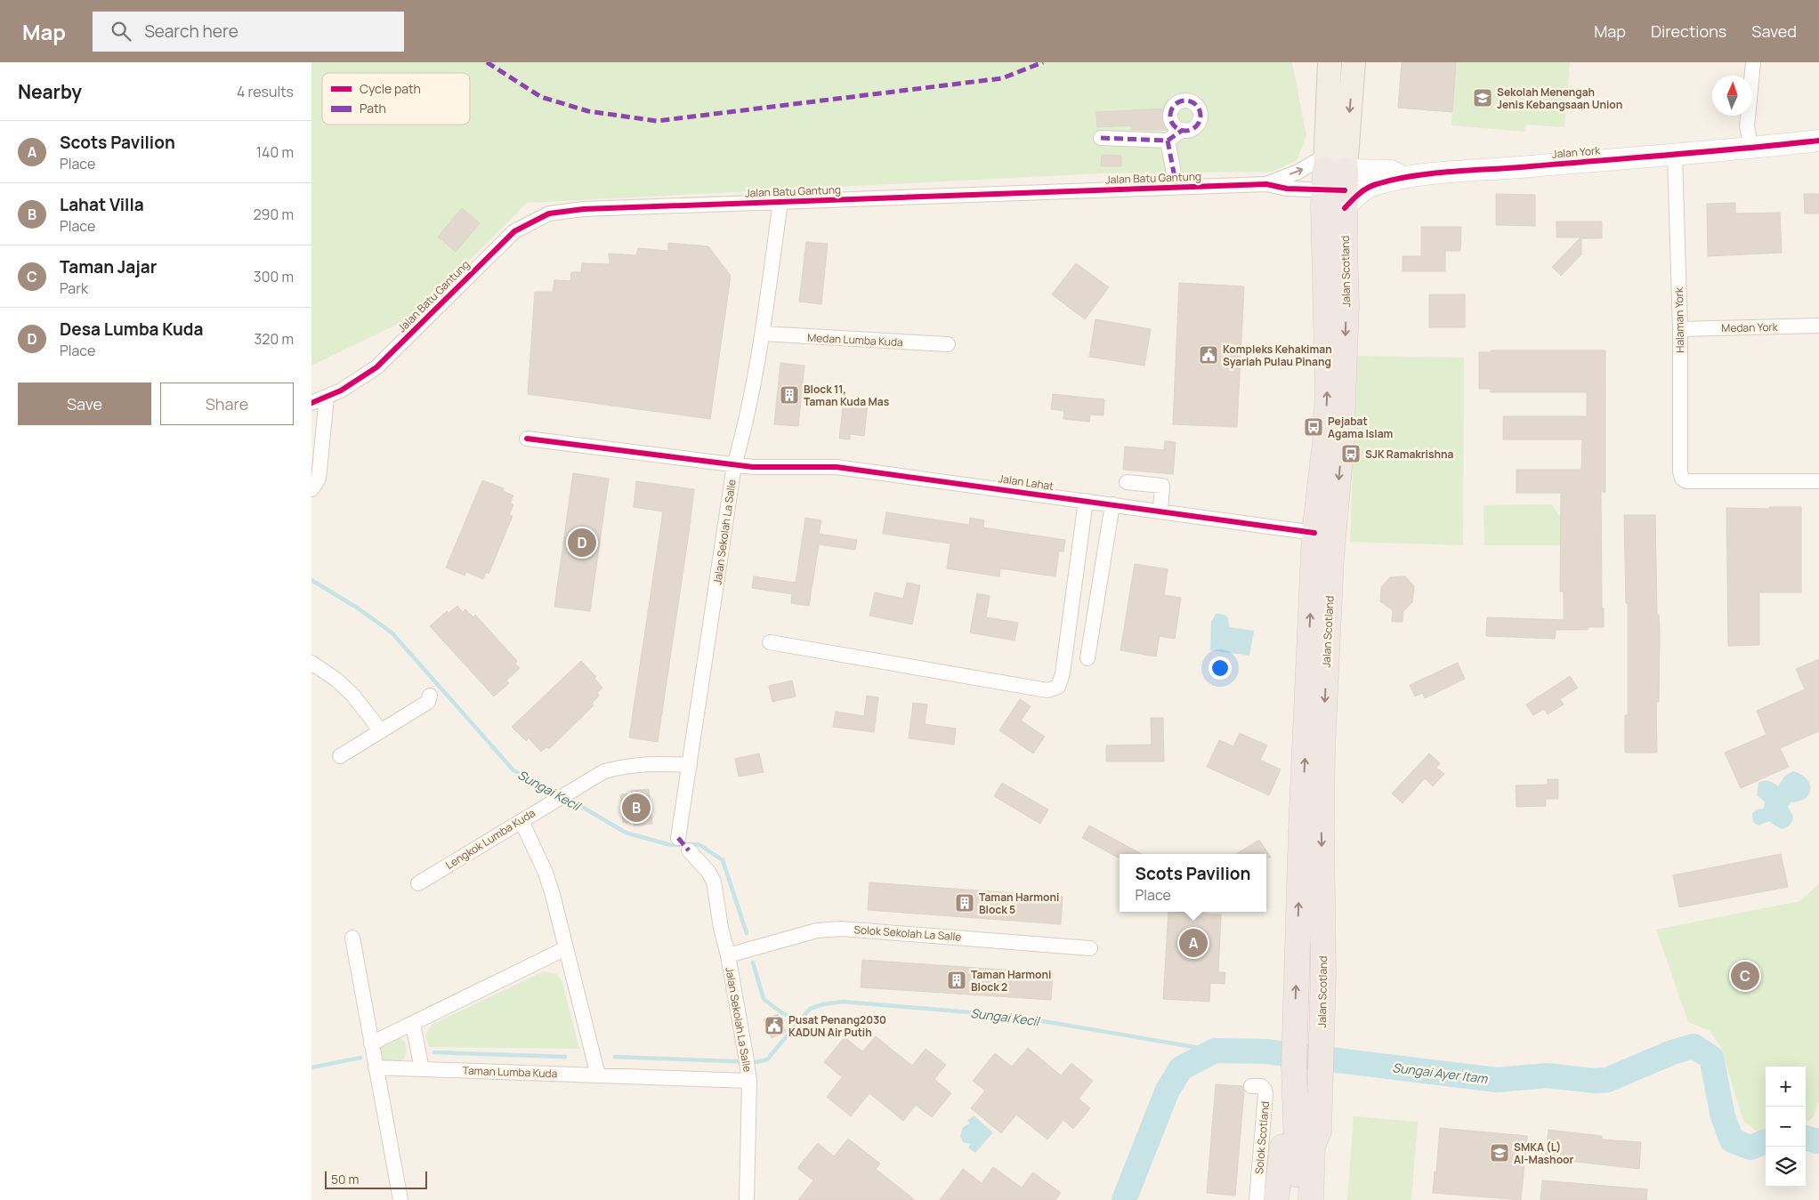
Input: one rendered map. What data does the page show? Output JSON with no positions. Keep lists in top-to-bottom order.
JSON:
{
  "streets": {
    "highway": ["Jalan Scotland"],
    "street": [
      "Jalan York",
      "Jalan Batu Gantung",
      "Halaman York",
      "Medan York",
      "Medan Lumba Kuda",
      "Jalan Lahat",
      "Jalan Sekolah La Salle",
      "Lengkok Lumba Kuda",
      "Solok Sekolah La Salle",
      "Taman Lumba Kuda",
      "Solok Scotland"
    ]
  },
  "crossings": [
    ["Jalan York", "Jalan Batu Gantung"],
    ["Jalan York", "Jalan Scotland"],
    ["Jalan York", "Halaman York"],
    ["Jalan Batu Gantung", "Jalan Scotland"],
    ["Jalan Batu Gantung", "Jalan Sekolah La Salle"],
    ["Jalan Scotland", "Jalan Lahat"],
    ["Halaman York", "Medan York"],
    ["Medan Lumba Kuda", "Jalan Sekolah La Salle"],
    ["Jalan Lahat", "Jalan Sekolah La Salle"],
    ["Jalan Sekolah La Salle", "Lengkok Lumba Kuda"],
    ["Jalan Sekolah La Salle", "Solok Sekolah La Salle"],
    ["Jalan Sekolah La Salle", "Taman Lumba Kuda"]
  ],
  "water": ["Sungai Kecil", "Sungai Ayer Itam"],
  "places": {
    "school or university": ["Sekolah Menengah Jenis Kebangsaan Union", "SMKA (L) Al-Mashoor"],
    "public building": ["Kompleks Kehakiman Syariah Pulau Pinang", "Pusat Penang2030 KADUN Air Putih"],
    "building": ["Block 11, Taman Kuda Mas", "Taman Harmoni Block 5", "Taman Harmoni Block 2"],
    "bus stop": ["Pejabat Agama Islam", "SJK Ramakrishna"]
  },
  "legend": ["Cycle path", "Path"],
  "scale_bar": "50 m",
  "north": "top",
  "page": {
    "header": "Map",
    "search": "Search here",
    "nav": ["Map", "Directions", "Saved"],
    "heading": ["Nearby", "4 results"],
    "list": [
      {
        "mark": "A",
        "name": "Scots Pavilion",
        "note": "Place",
        "value": "140 m"
      },
      {
        "mark": "B",
        "name": "Lahat Villa",
        "note": "Place",
        "value": "290 m"
      },
      {
        "mark": "C",
        "name": "Taman Jajar",
        "note": "Park",
        "value": "300 m"
      },
      {
        "mark": "D",
        "name": "Desa Lumba Kuda",
        "note": "Place",
        "value": "320 m"
      }
    ],
    "buttons": ["Save", "Share"],
    "pins": [
      "D",
      "B",
      "A",
      "C"
    ],
    "popup": ["Scots Pavilion", "Place"],
    "map_buttons": ["+", "−"],
    "scale": "50 m"
  }
}
